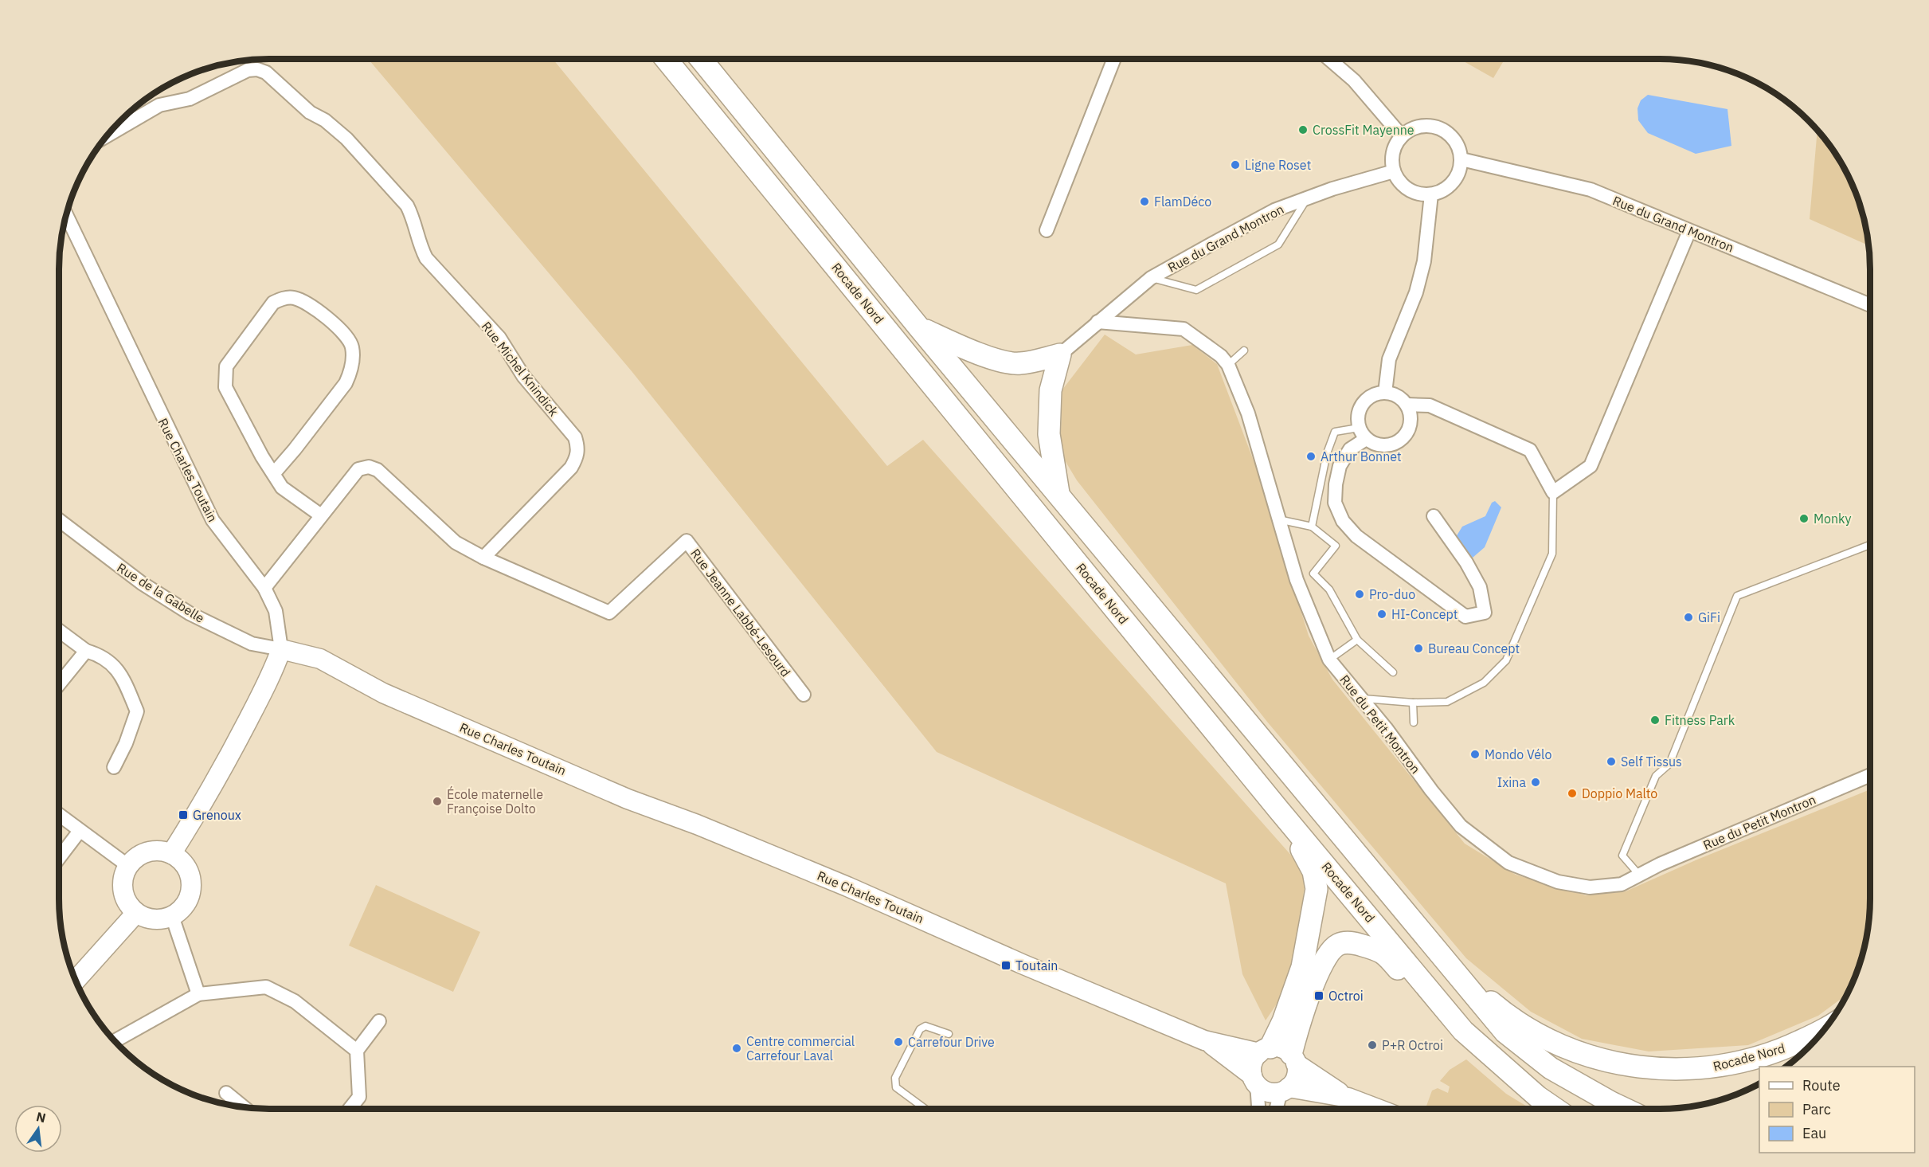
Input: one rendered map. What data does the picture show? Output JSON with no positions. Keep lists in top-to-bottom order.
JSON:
{
  "streets": {
    "main road": ["Rocade Nord"],
    "street": [
      "Rue du Grand Montron",
      "Rue Michel Knindick",
      "Rue Charles Toutain",
      "Rue de la Gabelle",
      "Rue Jeanne Labbé-Lesourd",
      "Rue du Petit Montron"
    ]
  },
  "crossings": [
    ["Rue du Grand Montron", "Rue du Petit Montron"],
    ["Rue Michel Knindick", "Rue Jeanne Labbé-Lesourd"],
    ["Rue Charles Toutain", "Rue de la Gabelle"]
  ],
  "places": {
    "other": [
      "CrossFit Mayenne",
      "Ligne Roset",
      "FlamDéco",
      "Arthur Bonnet",
      "Monky",
      "Pro-duo",
      "HI-Concept",
      "GiFi",
      "Bureau Concept",
      "Fitness Park",
      "Mondo Vélo",
      "Self Tissus",
      "Ixina",
      "Doppio Malto",
      "École maternelle Françoise Dolto",
      "Carrefour Drive",
      "P+R Octroi",
      "Centre commercial Carrefour Laval"
    ],
    "transit": ["Grenoux", "Toutain", "Octroi"]
  },
  "legend": ["Route", "Parc", "Eau"],
  "north": "top"
}
